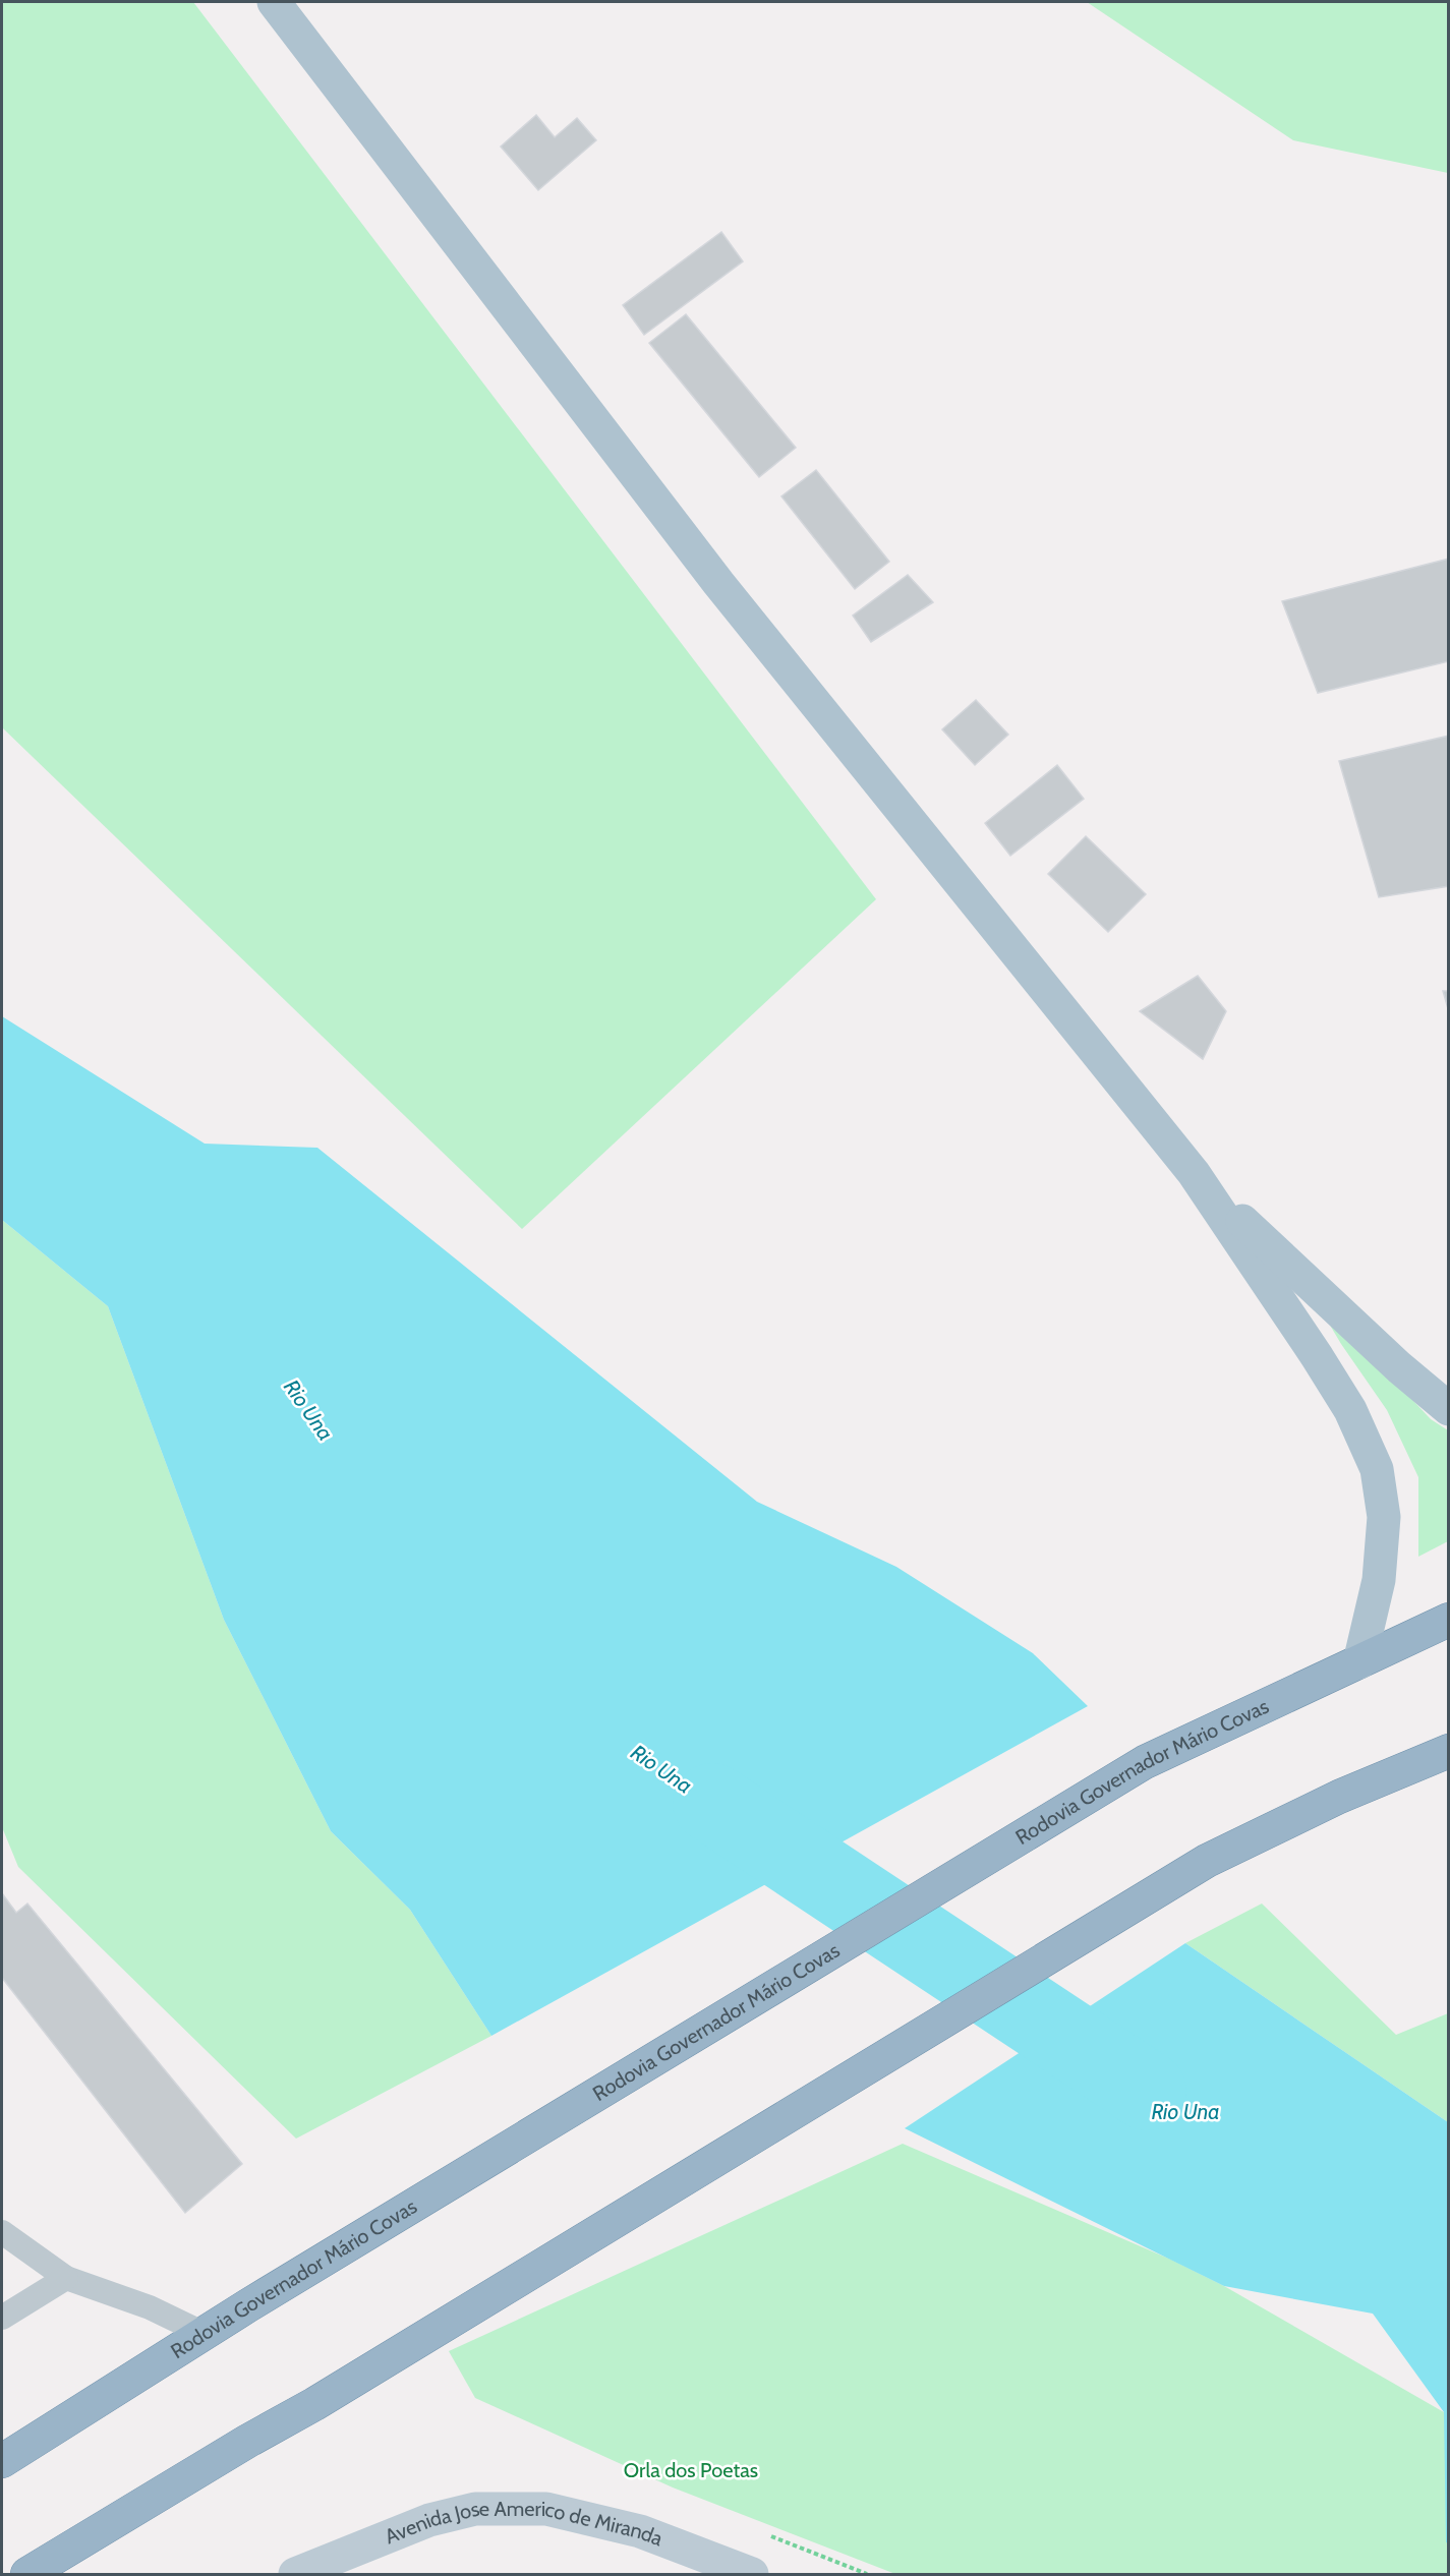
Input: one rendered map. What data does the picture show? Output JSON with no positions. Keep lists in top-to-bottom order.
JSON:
{
  "streets": {
    "highway": ["Rodovia Governador Mário Covas"],
    "main road": ["Avenida Jose Americo de Miranda"]
  },
  "water": ["Rio Una"],
  "parks": ["Orla dos Poetas"]
}
